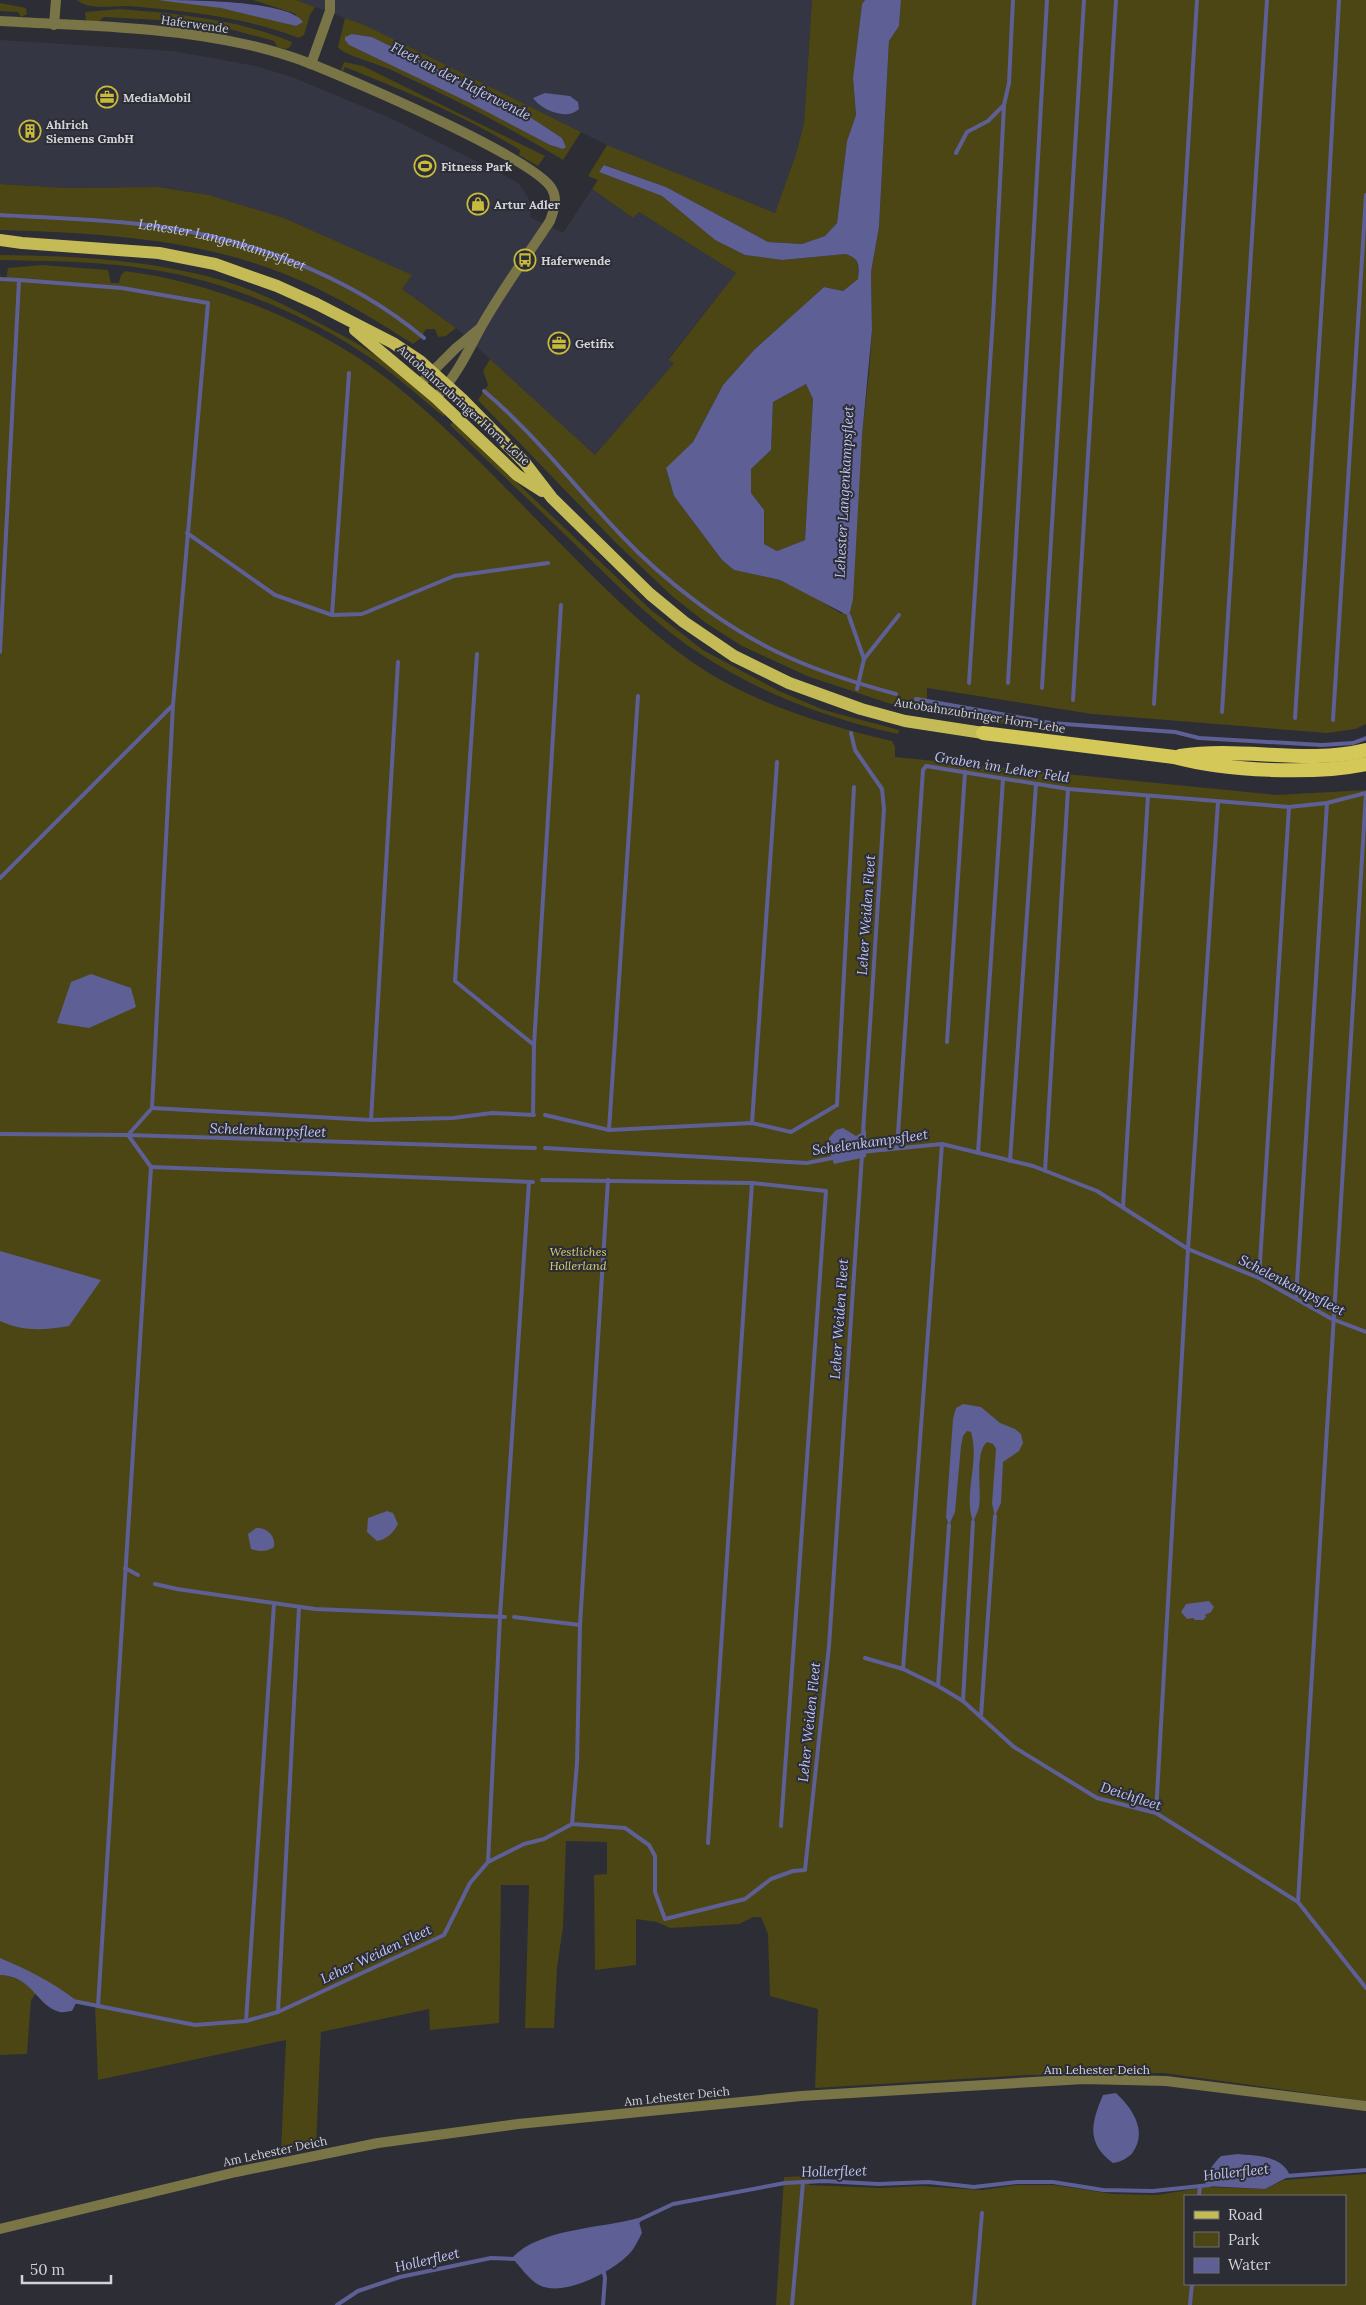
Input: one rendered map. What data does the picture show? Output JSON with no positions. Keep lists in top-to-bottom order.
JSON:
{
  "streets": {
    "highway": ["Autobahnzubringer Horn-Lehe"],
    "street": ["Haferwende", "Am Lehester Deich"]
  },
  "crossings": [
    ["Haferwende", "Autobahnzubringer Horn-Lehe"]
  ],
  "water": [
    "Fleet an der Haferwende",
    "Lehester Langenkampsfleet",
    "Graben im Leher Feld",
    "Leher Weiden Fleet",
    "Schelenkampsfleet",
    "Deichfleet",
    "Hollerfleet"
  ],
  "parks": ["Westliches Hollerland"],
  "places": {
    "office": ["MediaMobil", "Getifix"],
    "building": ["Ahlrich Siemens GmbH"],
    "sports": ["Fitness Park"],
    "shop": ["Artur Adler"],
    "bus stop": ["Haferwende"]
  },
  "legend": ["Road", "Park", "Water"],
  "scale_bar": "50 m"
}
